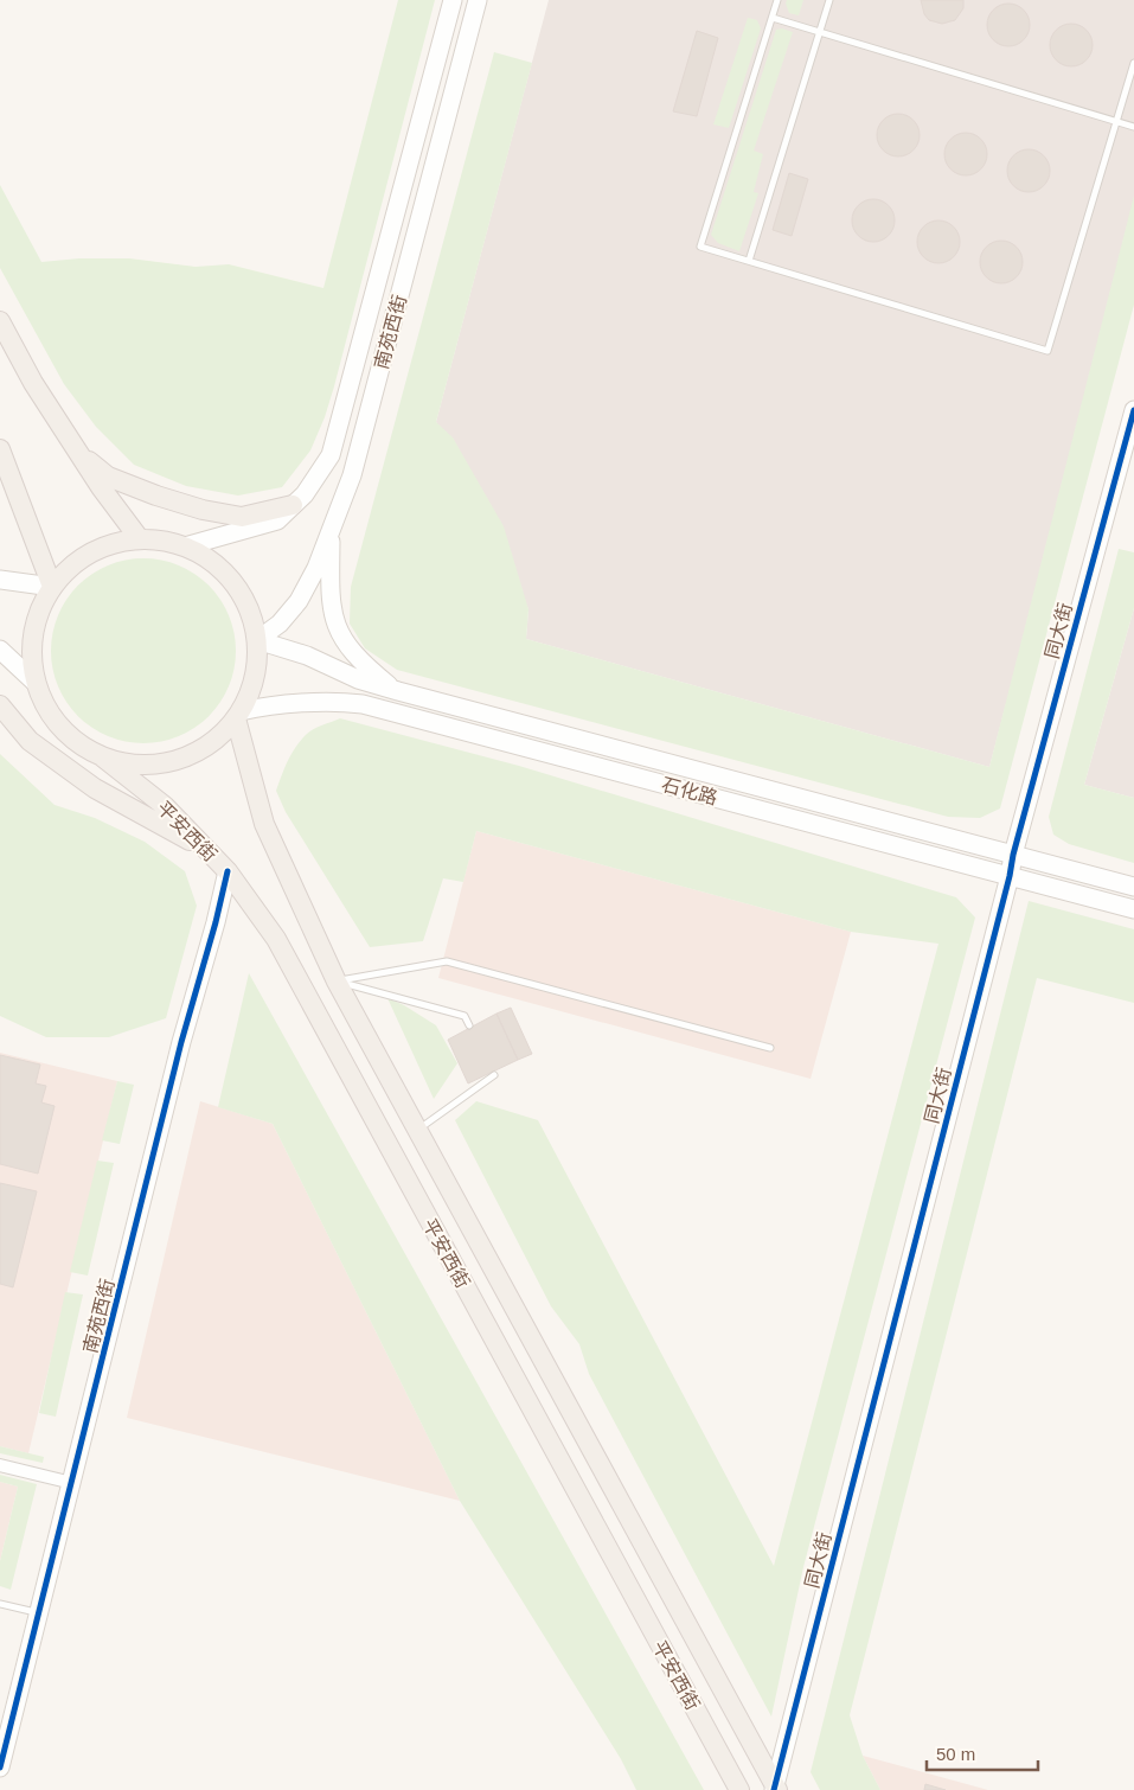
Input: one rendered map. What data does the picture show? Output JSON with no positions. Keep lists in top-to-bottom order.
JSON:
{
  "streets": {
    "main road": [
      "南苑西街",
      "同大街",
      "石化路",
      "平安西街"
    ]
  },
  "crossings": [
    ["南苑西街", "石化路"],
    ["南苑西街", "平安西街"],
    ["同大街", "石化路"],
    ["同大街", "平安西街"],
    ["石化路", "平安西街"]
  ],
  "scale_bar": "50 m"
}
